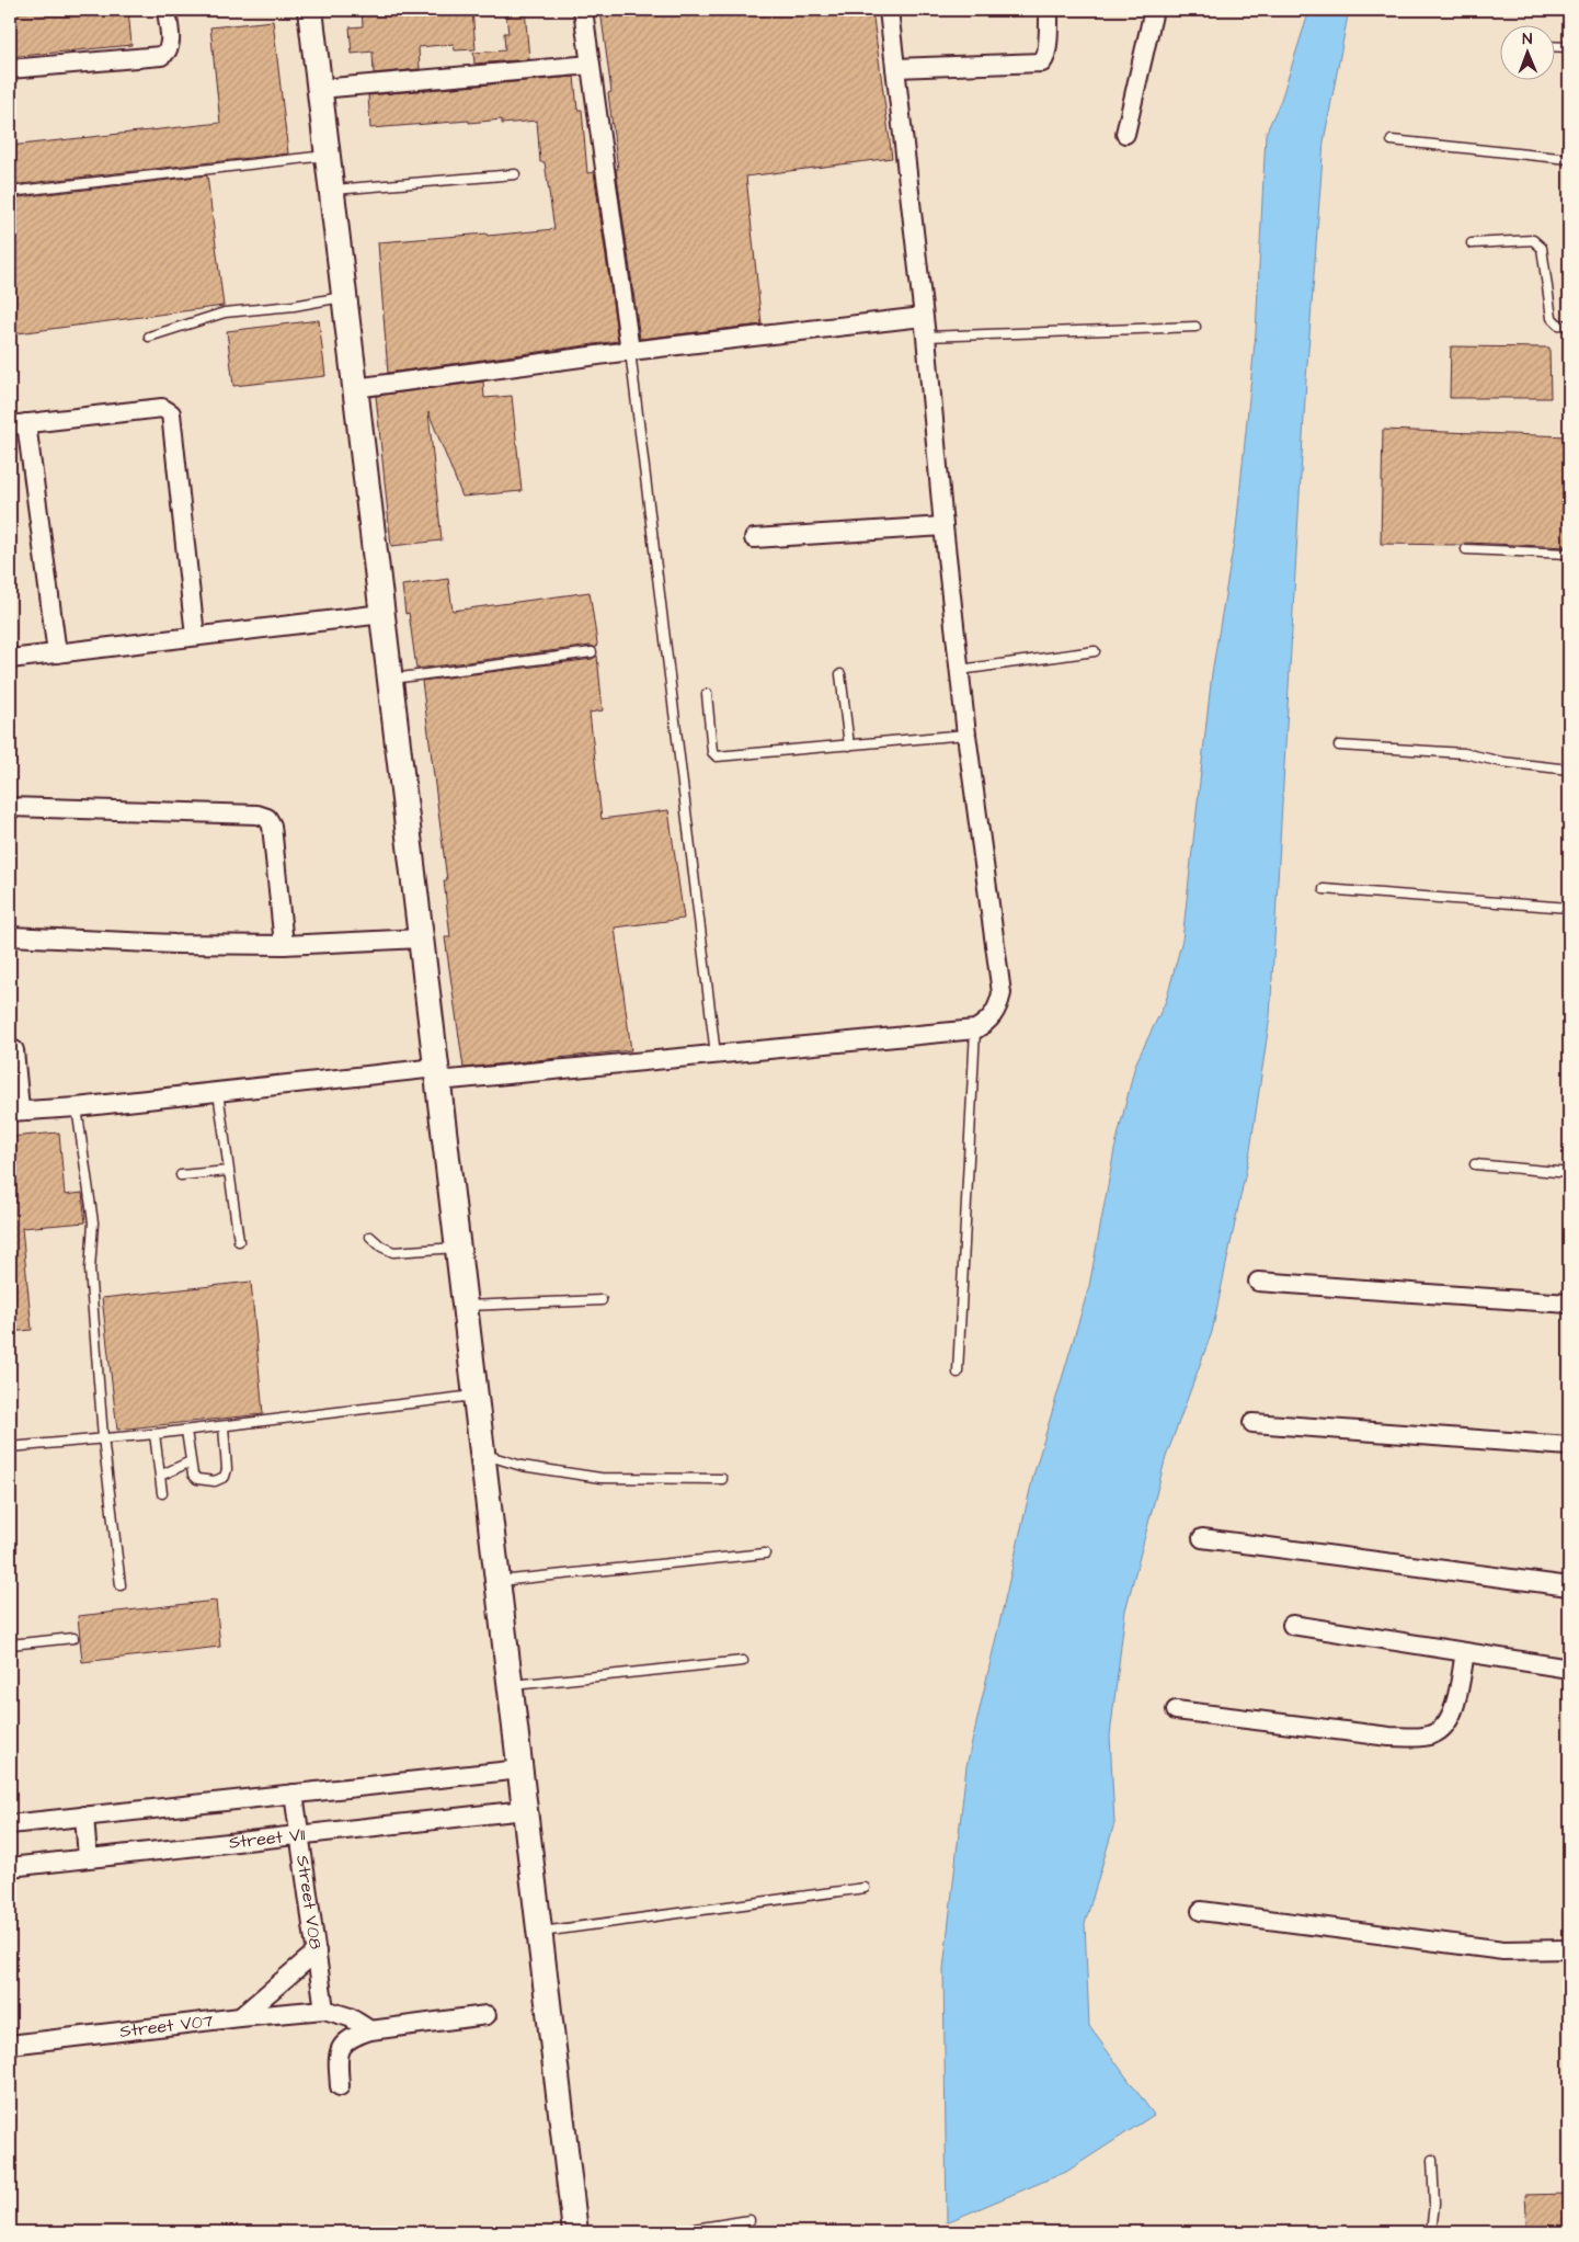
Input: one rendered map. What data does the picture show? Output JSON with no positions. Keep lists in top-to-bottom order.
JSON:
{
  "streets": {
    "street": ["Street V11", "Street V08", "Street V07"]
  },
  "crossings": [
    ["Street V11", "Street V08"],
    ["Street V08", "Street V07"]
  ],
  "north": "top"
}
